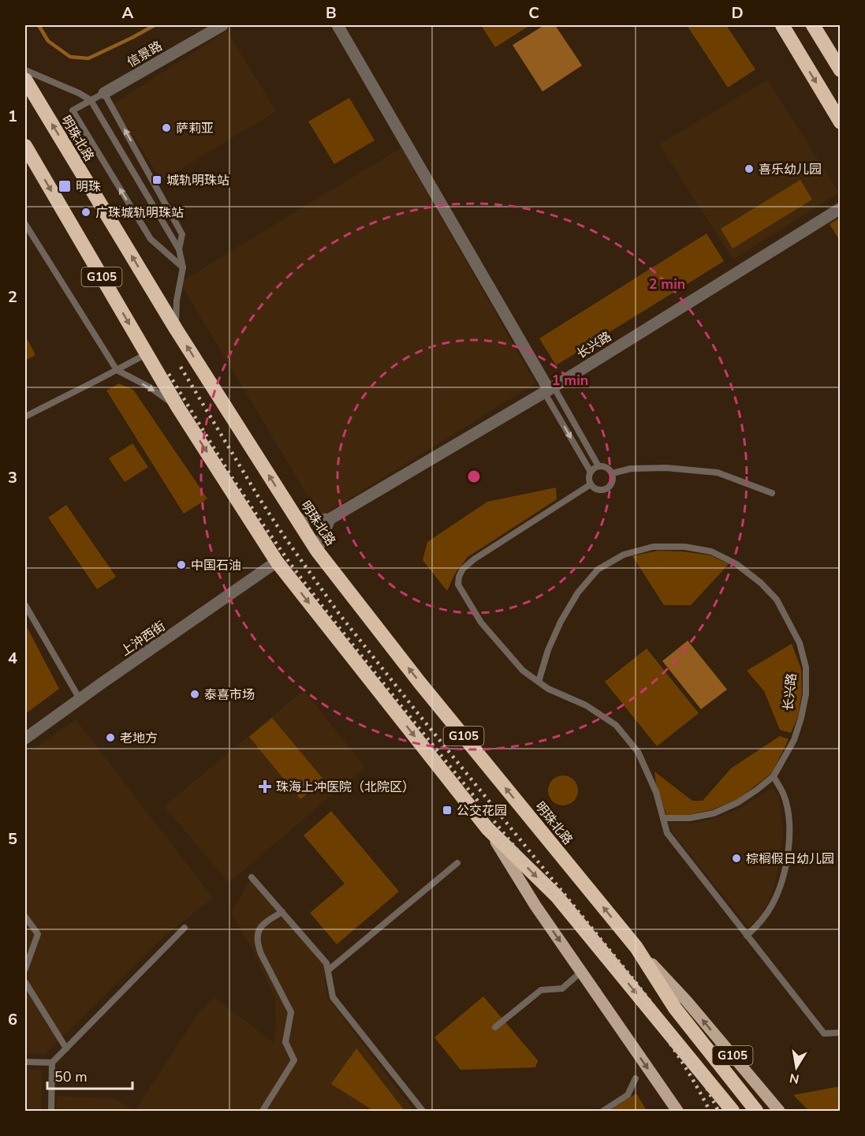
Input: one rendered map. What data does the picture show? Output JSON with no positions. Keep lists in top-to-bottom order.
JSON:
{
  "streets": {
    "highway": ["明珠北路", "G105"],
    "street": ["信景路", "长兴路", "上沖西街"]
  },
  "crossings": [
    ["明珠北路", "长兴路"],
    ["G105", "上沖西街"]
  ],
  "places": {
    "other": [
      "萨莉亚",
      "喜乐幼儿园",
      "广珠城轨明珠站",
      "中国石油",
      "泰喜市场",
      "老地方",
      "棕榈假日幼儿园"
    ],
    "transit": ["城轨明珠站", "明珠", "公交花园"],
    "health": ["珠海上冲医院（北院区）"]
  },
  "scale_bar": "50 m",
  "north": "bottom",
  "grid": {
    "columns": [
      "A",
      "B",
      "C",
      "D"
    ],
    "rows": [
      "1",
      "2",
      "3",
      "4",
      "5",
      "6"
    ]
  },
  "rings": ["2 min", "1 min"]
}
